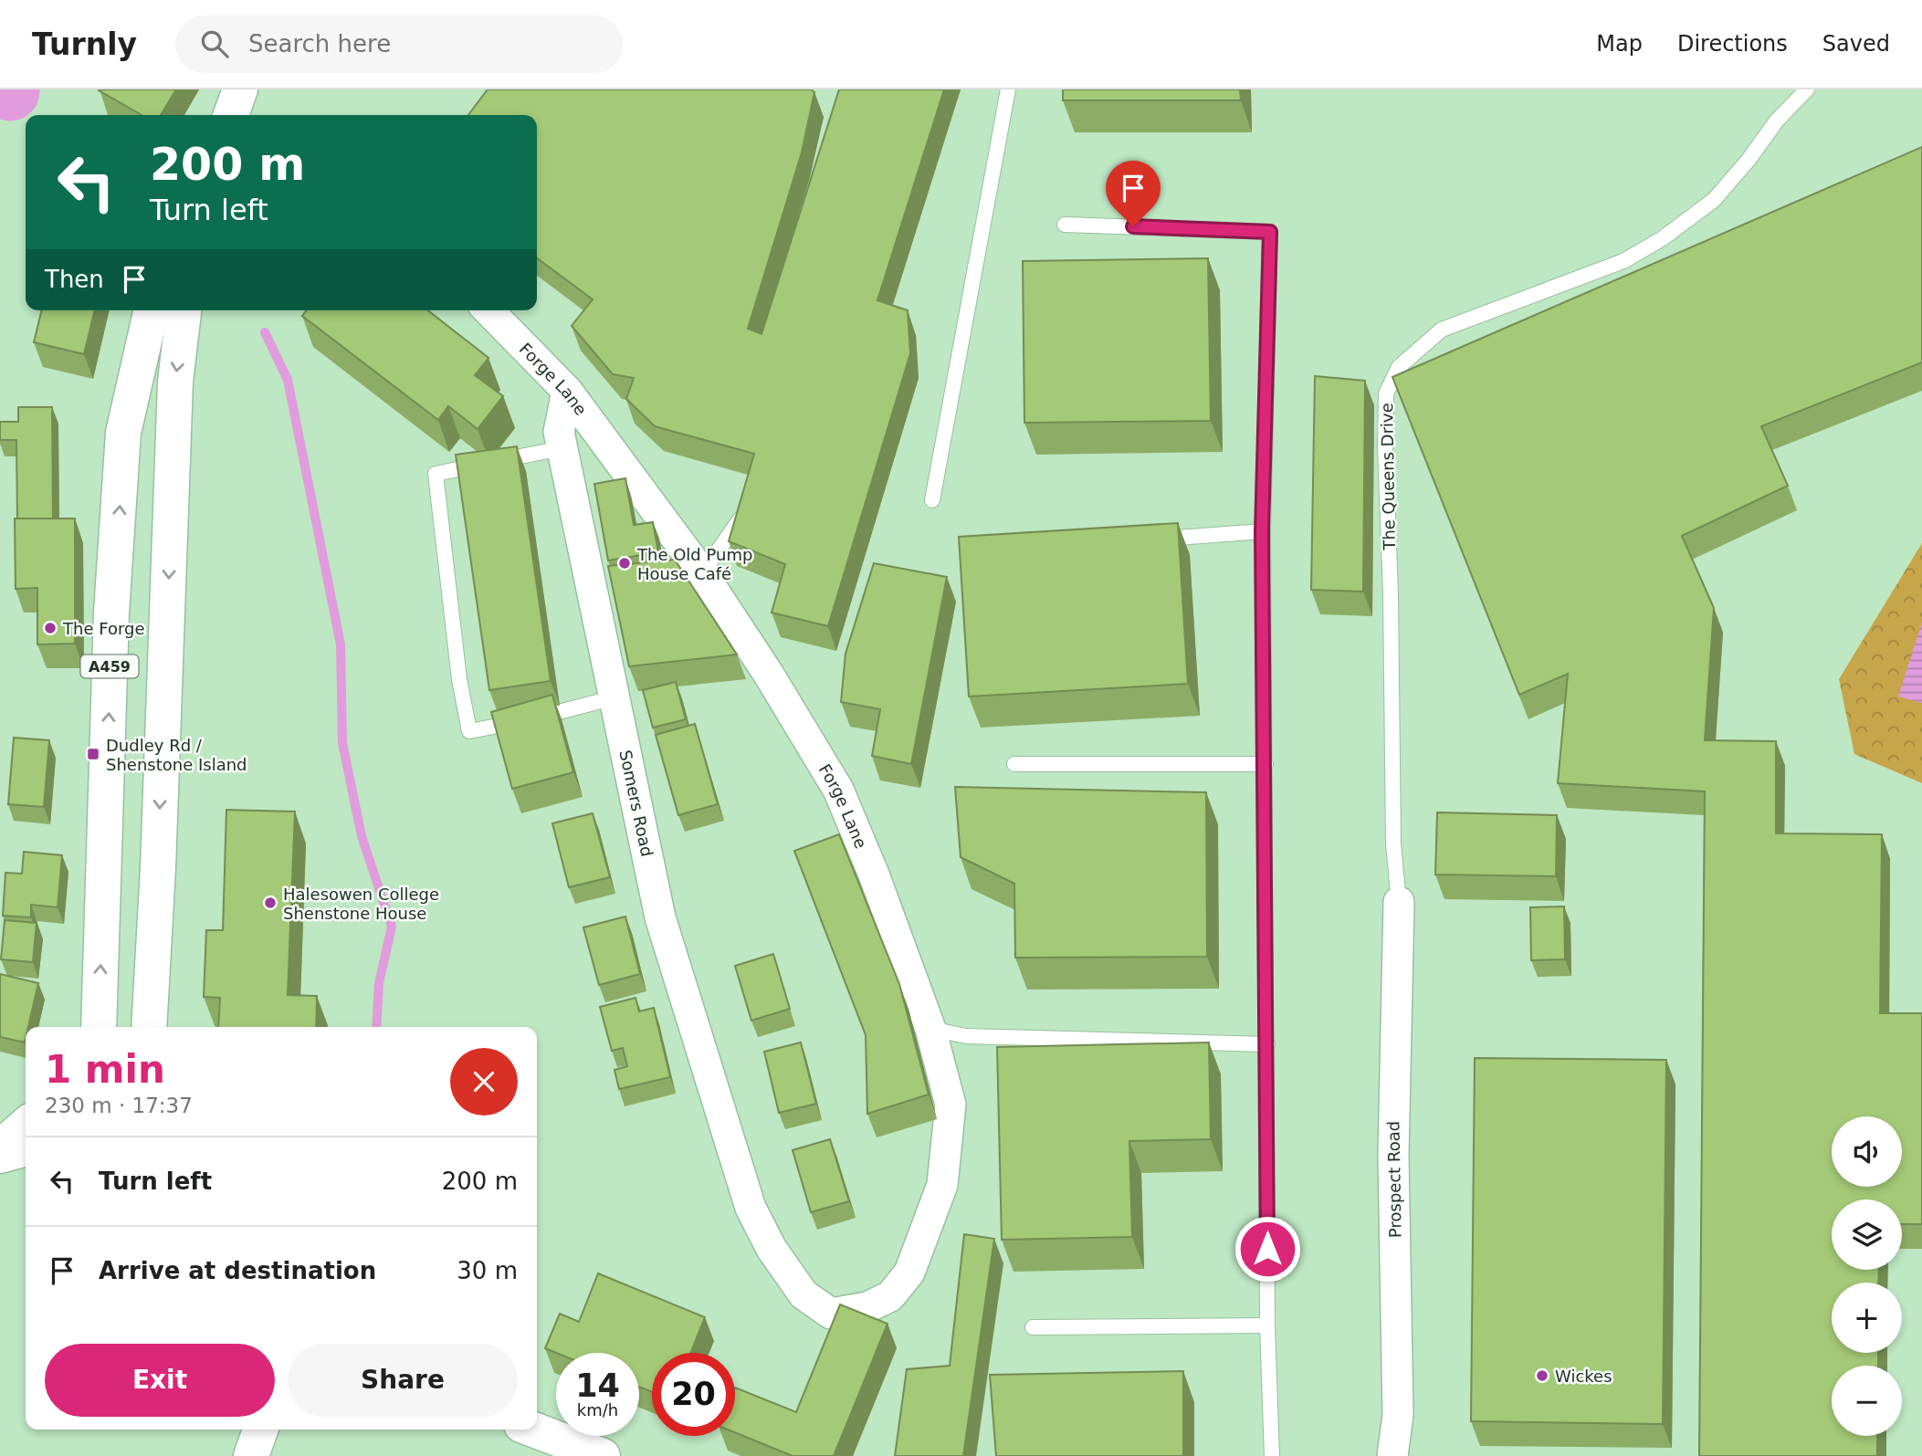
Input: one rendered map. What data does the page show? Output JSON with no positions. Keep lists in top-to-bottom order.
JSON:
{
  "streets": {
    "main road": ["A459"],
    "street": ["Forge Lane", "Somers Road", "Prospect Road"],
    "lane": ["The Queens Drive"]
  },
  "crossings": [
    ["Forge Lane", "Somers Road"],
    ["The Queens Drive", "Prospect Road"]
  ],
  "places": {
    "other": [
      "The Old Pump House Café",
      "The Forge",
      "Halesowen College Shenstone House",
      "Wickes"
    ],
    "transit": ["Dudley Rd / Shenstone Island"]
  },
  "page": {
    "header": "Turnly",
    "search": "Search here",
    "nav": ["Map", "Directions", "Saved"],
    "turn": ["200 m", "Turn left"],
    "then": "Then",
    "heading": ["1 min", "230 m · 17:37"],
    "map_buttons": ["+", "−"],
    "list": [
      {
        "name": "Turn left",
        "value": "200 m"
      },
      {
        "name": "Arrive at destination",
        "value": "30 m"
      }
    ],
    "buttons": ["Exit", "Share"],
    "speed": "14 km/h",
    "limit": "20"
  }
}
